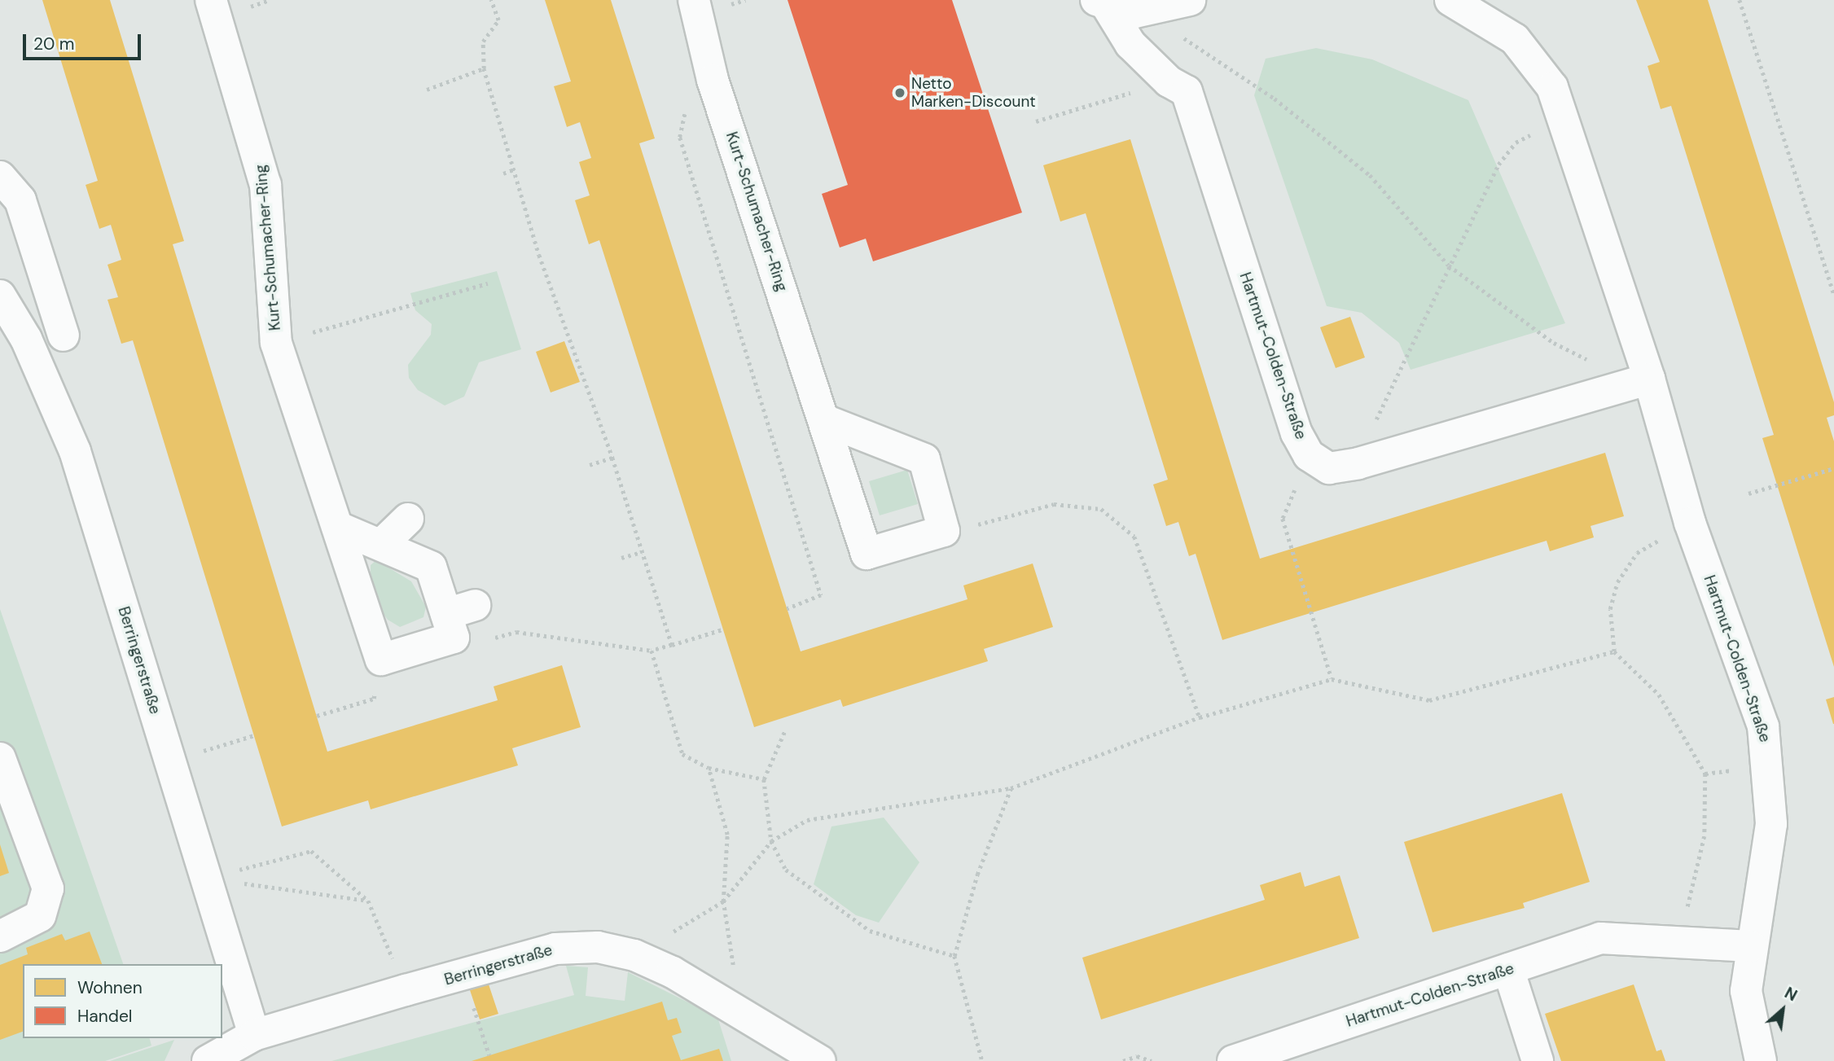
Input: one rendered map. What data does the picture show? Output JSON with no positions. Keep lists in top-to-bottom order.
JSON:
{
  "streets": {
    "street": ["Kurt-Schumacher-Ring", "Hartmut-Colden-Straße", "Berringerstraße"]
  },
  "places": ["Netto Marken-Discount"],
  "legend": ["Wohnen", "Handel"],
  "scale_bar": "20 m",
  "north": "top right"
}
